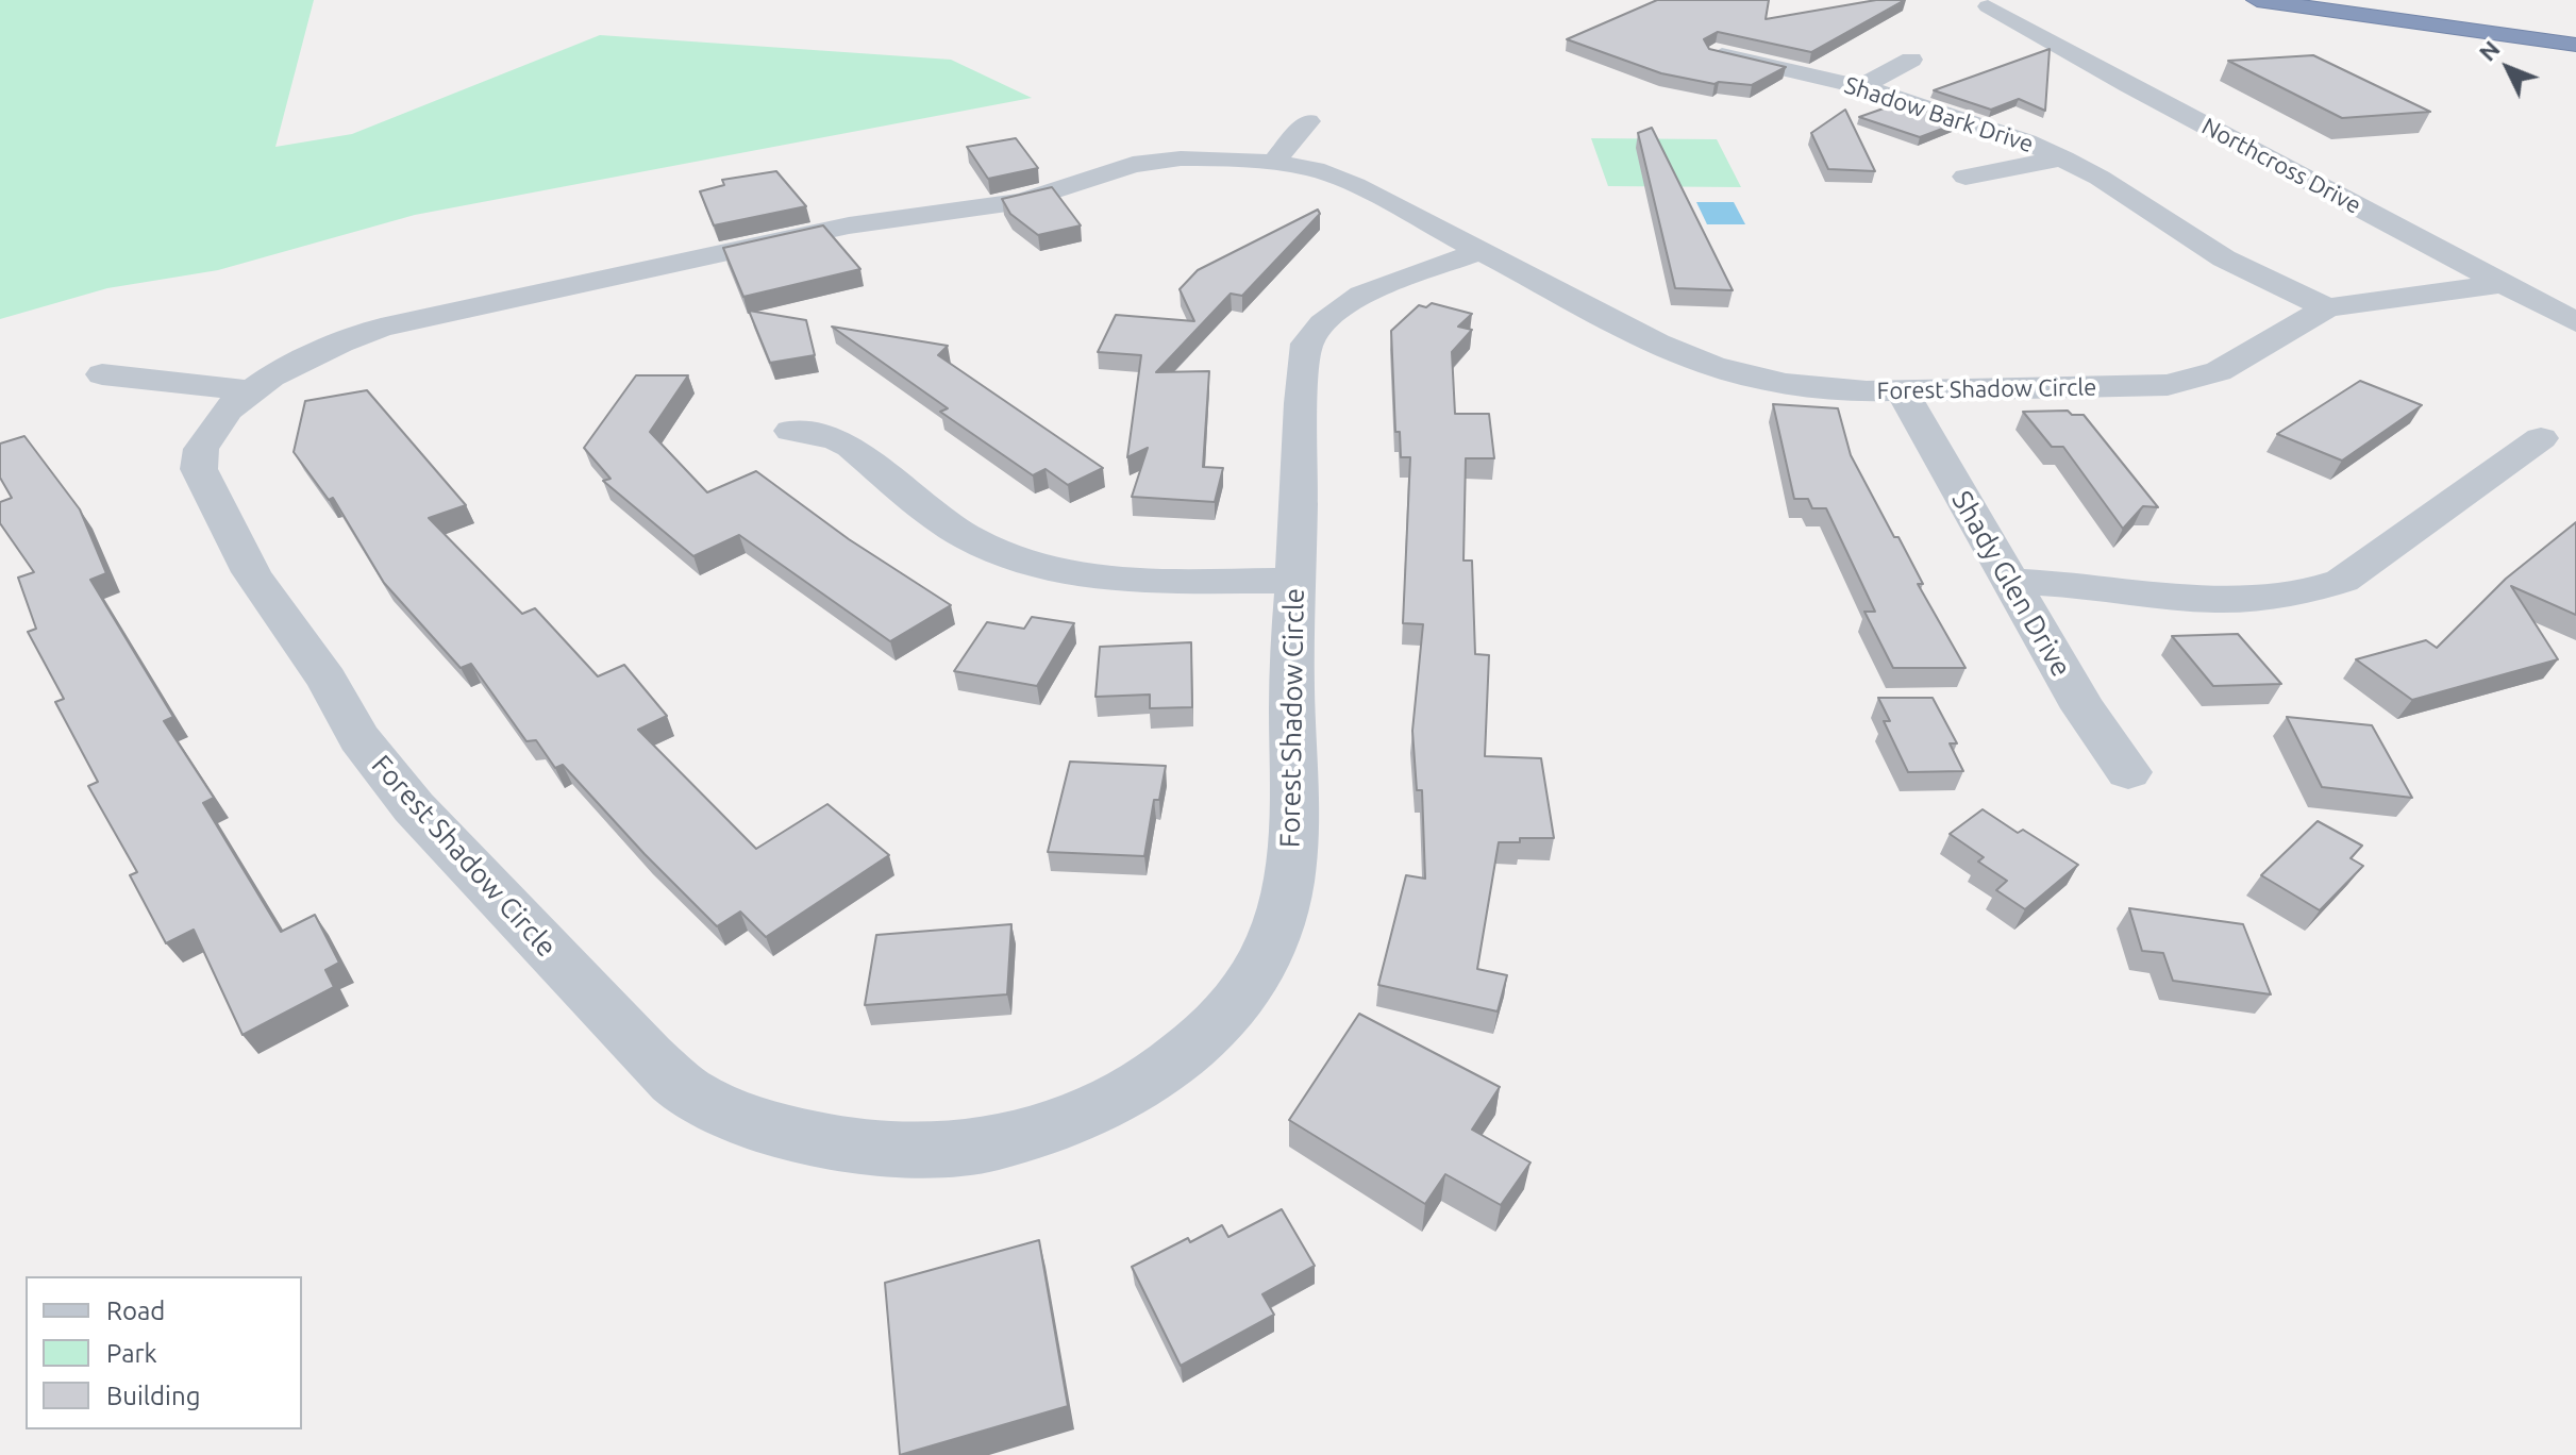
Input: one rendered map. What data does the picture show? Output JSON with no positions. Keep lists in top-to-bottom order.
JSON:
{
  "streets": {
    "street": [
      "Shadow Bark Drive",
      "Northcross Drive",
      "Forest Shadow Circle",
      "Shady Glen Drive"
    ]
  },
  "crossings": [
    ["Shadow Bark Drive", "Forest Shadow Circle"],
    ["Northcross Drive", "Forest Shadow Circle"],
    ["Forest Shadow Circle", "Shady Glen Drive"]
  ],
  "legend": ["Road", "Park", "Building"],
  "north": "top left"
}
